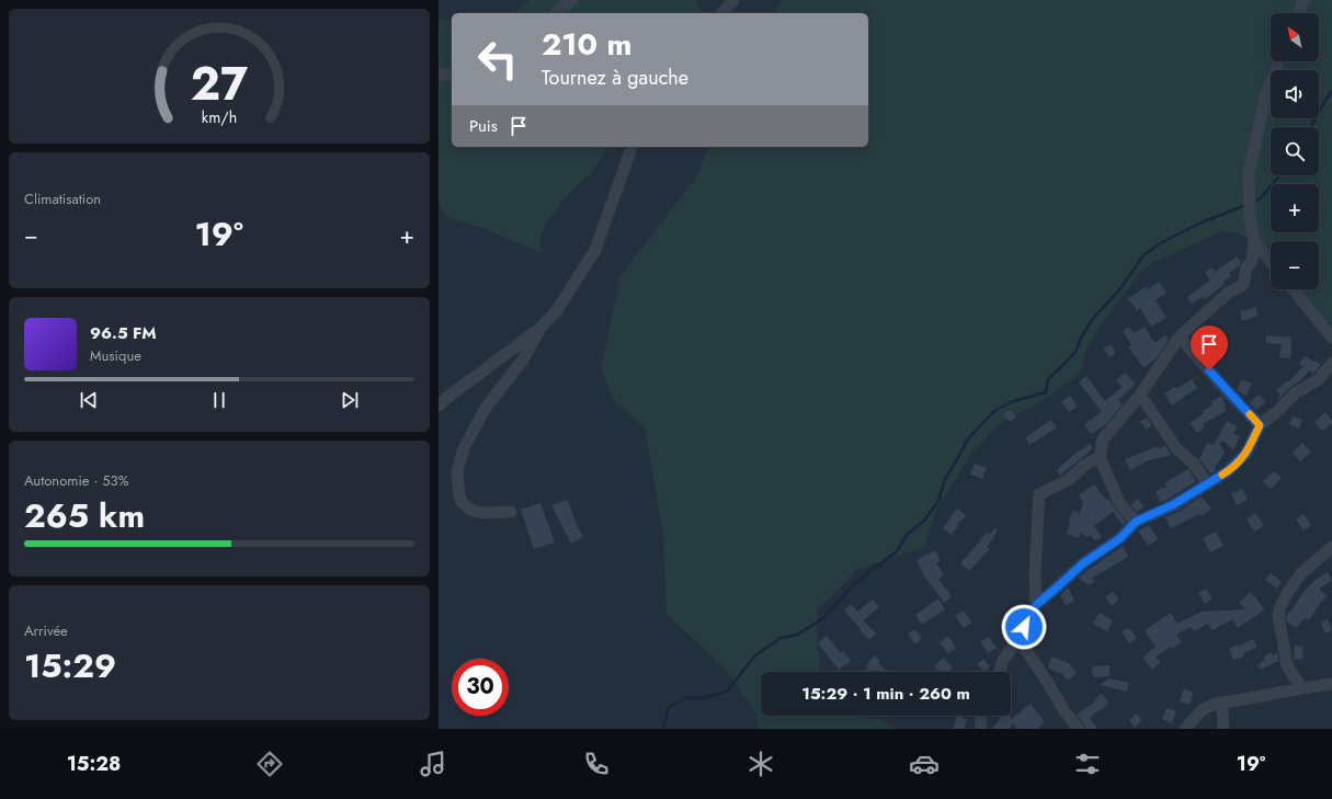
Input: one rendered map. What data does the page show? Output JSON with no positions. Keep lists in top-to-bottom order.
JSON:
{
  "north": "top left",
  "page": {
    "map_buttons": ["+", "−"],
    "turn": ["210 m", "Tournez à gauche"],
    "then": "Puis",
    "tile": [
      "Climatisation",
      ["Autonomie · 53%", "265 km"],
      ["Arrivée", "15:29"]
    ],
    "heat": ["−", "19°", "+"],
    "song": ["96.5 FM", "Musique"],
    "limit": "30",
    "trip": "15:29 · 1 min · 260 m",
    "tabs": ["15:28", "19°"],
    "gauge": ["27", "km/h"]
  }
}
